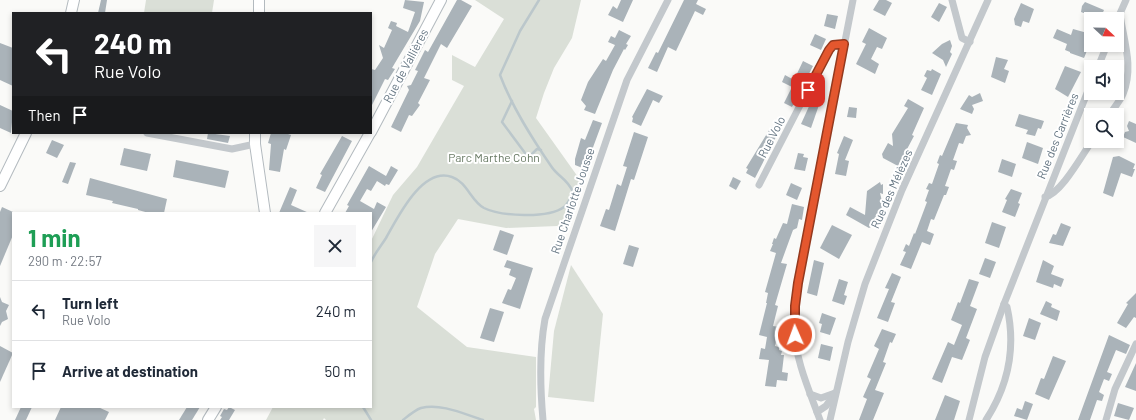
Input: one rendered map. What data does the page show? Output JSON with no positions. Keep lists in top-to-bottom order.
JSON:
{
  "streets": {
    "main road": ["Rue de Vallières"],
    "street": [
      "Rue des Carrières",
      "Rue Volo",
      "Rue des Mélèzes",
      "Rue Charlotte Jousse"
    ]
  },
  "parks": ["Parc Marthe Cohn"],
  "north": "right",
  "page": {
    "turn": ["240 m", "Rue Volo"],
    "then": "Then",
    "heading": ["1 min", "290 m · 22:57"],
    "list": [
      {
        "name": "Turn left",
        "note": "Rue Volo",
        "value": "240 m"
      },
      {
        "name": "Arrive at destination",
        "value": "50 m"
      }
    ]
  }
}
